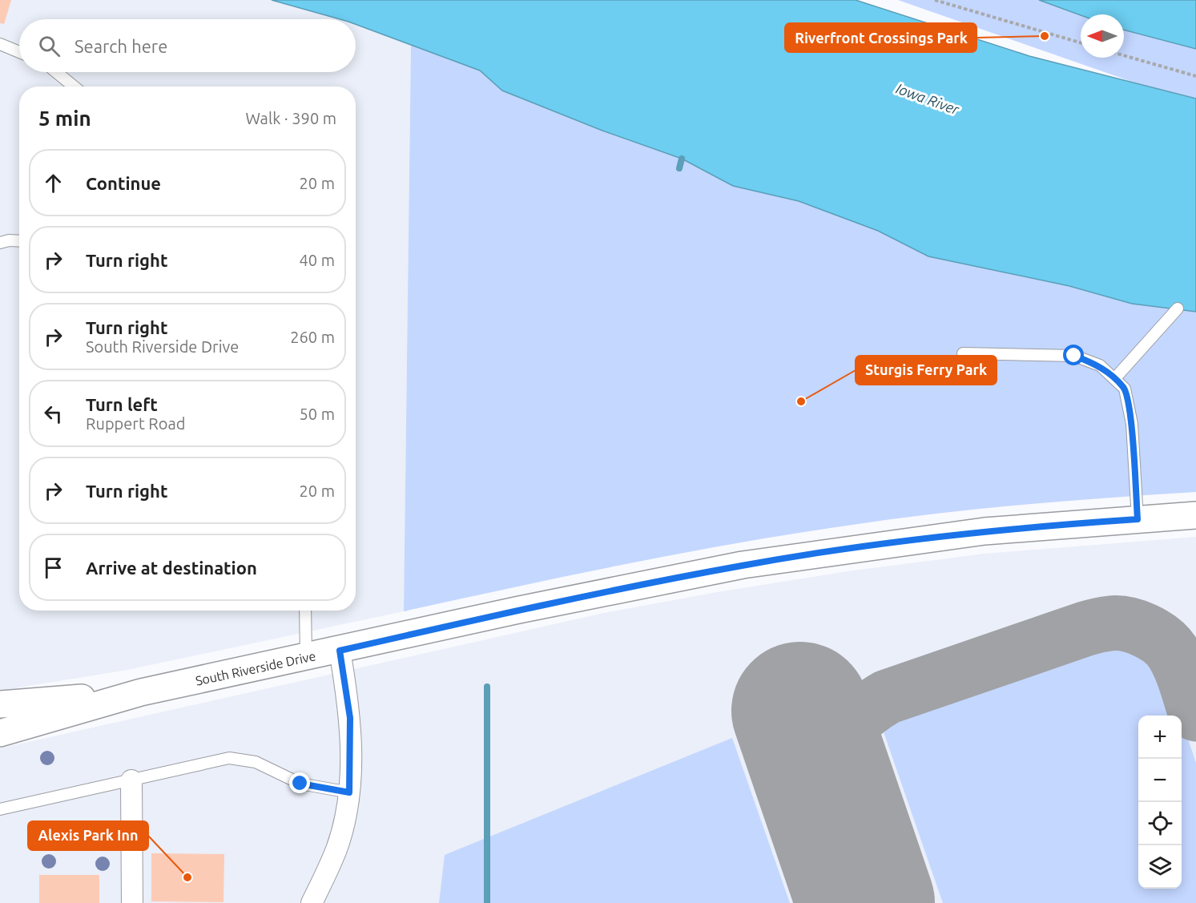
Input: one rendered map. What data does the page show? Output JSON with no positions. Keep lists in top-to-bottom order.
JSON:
{
  "streets": {
    "main road": ["South Riverside Drive"]
  },
  "water": ["Iowa River"],
  "places": ["Riverfront Crossings Park", "Sturgis Ferry Park", "Alexis Park Inn"],
  "north": "left",
  "page": {
    "search": "Search here",
    "heading": ["5 min", "Walk · 390 m"],
    "list": [
      ["Continue", "20 m"],
      ["Turn right", "40 m"],
      ["Turn right", "South Riverside Drive", "260 m"],
      ["Turn left", "Ruppert Road", "50 m"],
      ["Turn right", "20 m"],
      "Arrive at destination"
    ],
    "map_buttons": ["+", "−"]
  }
}
